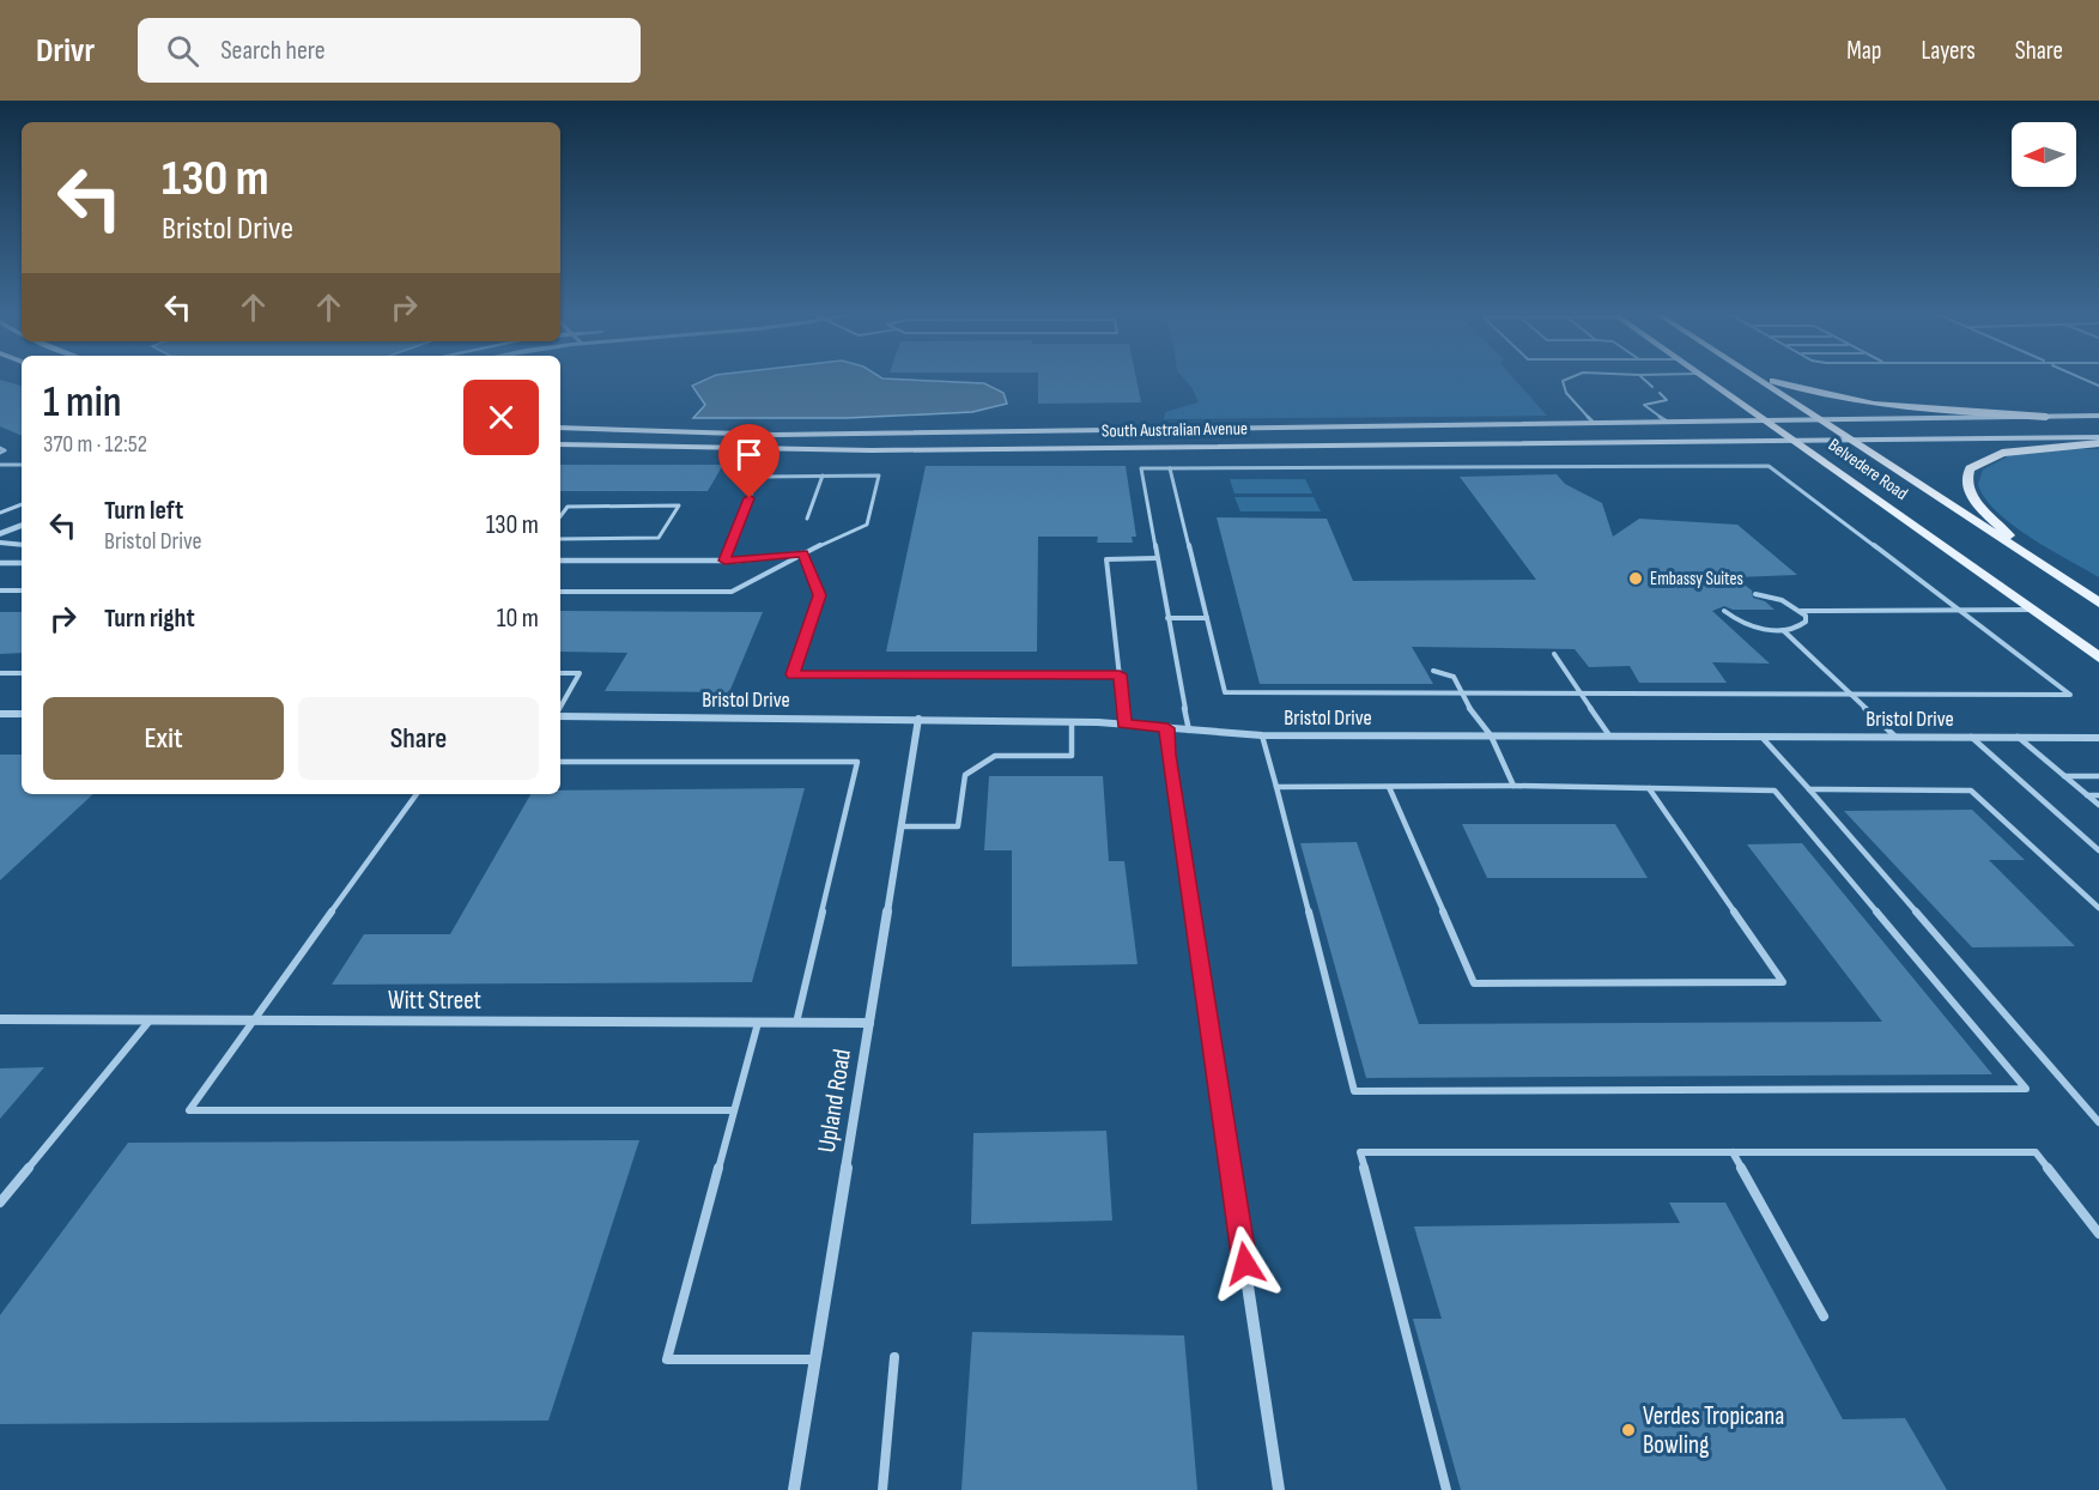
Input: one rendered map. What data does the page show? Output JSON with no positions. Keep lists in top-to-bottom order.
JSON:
{
  "streets": {
    "main road": ["South Australian Avenue", "Belvedere Road"],
    "street": ["Bristol Drive", "Witt Street", "Upland Road"]
  },
  "crossings": [
    ["South Australian Avenue", "Belvedere Road"],
    ["Bristol Drive", "Upland Road"],
    ["Witt Street", "Upland Road"]
  ],
  "places": ["Embassy Suites", "Verdes Tropicana Bowling"],
  "north": "left",
  "page": {
    "header": "Drivr",
    "search": "Search here",
    "nav": ["Map", "Layers", "Share"],
    "turn": ["130 m", "Bristol Drive"],
    "heading": ["1 min", "370 m · 12:52"],
    "list": [
      {
        "name": "Turn left",
        "note": "Bristol Drive",
        "value": "130 m"
      },
      {
        "name": "Turn right",
        "value": "10 m"
      }
    ],
    "buttons": ["Exit", "Share"]
  }
}
